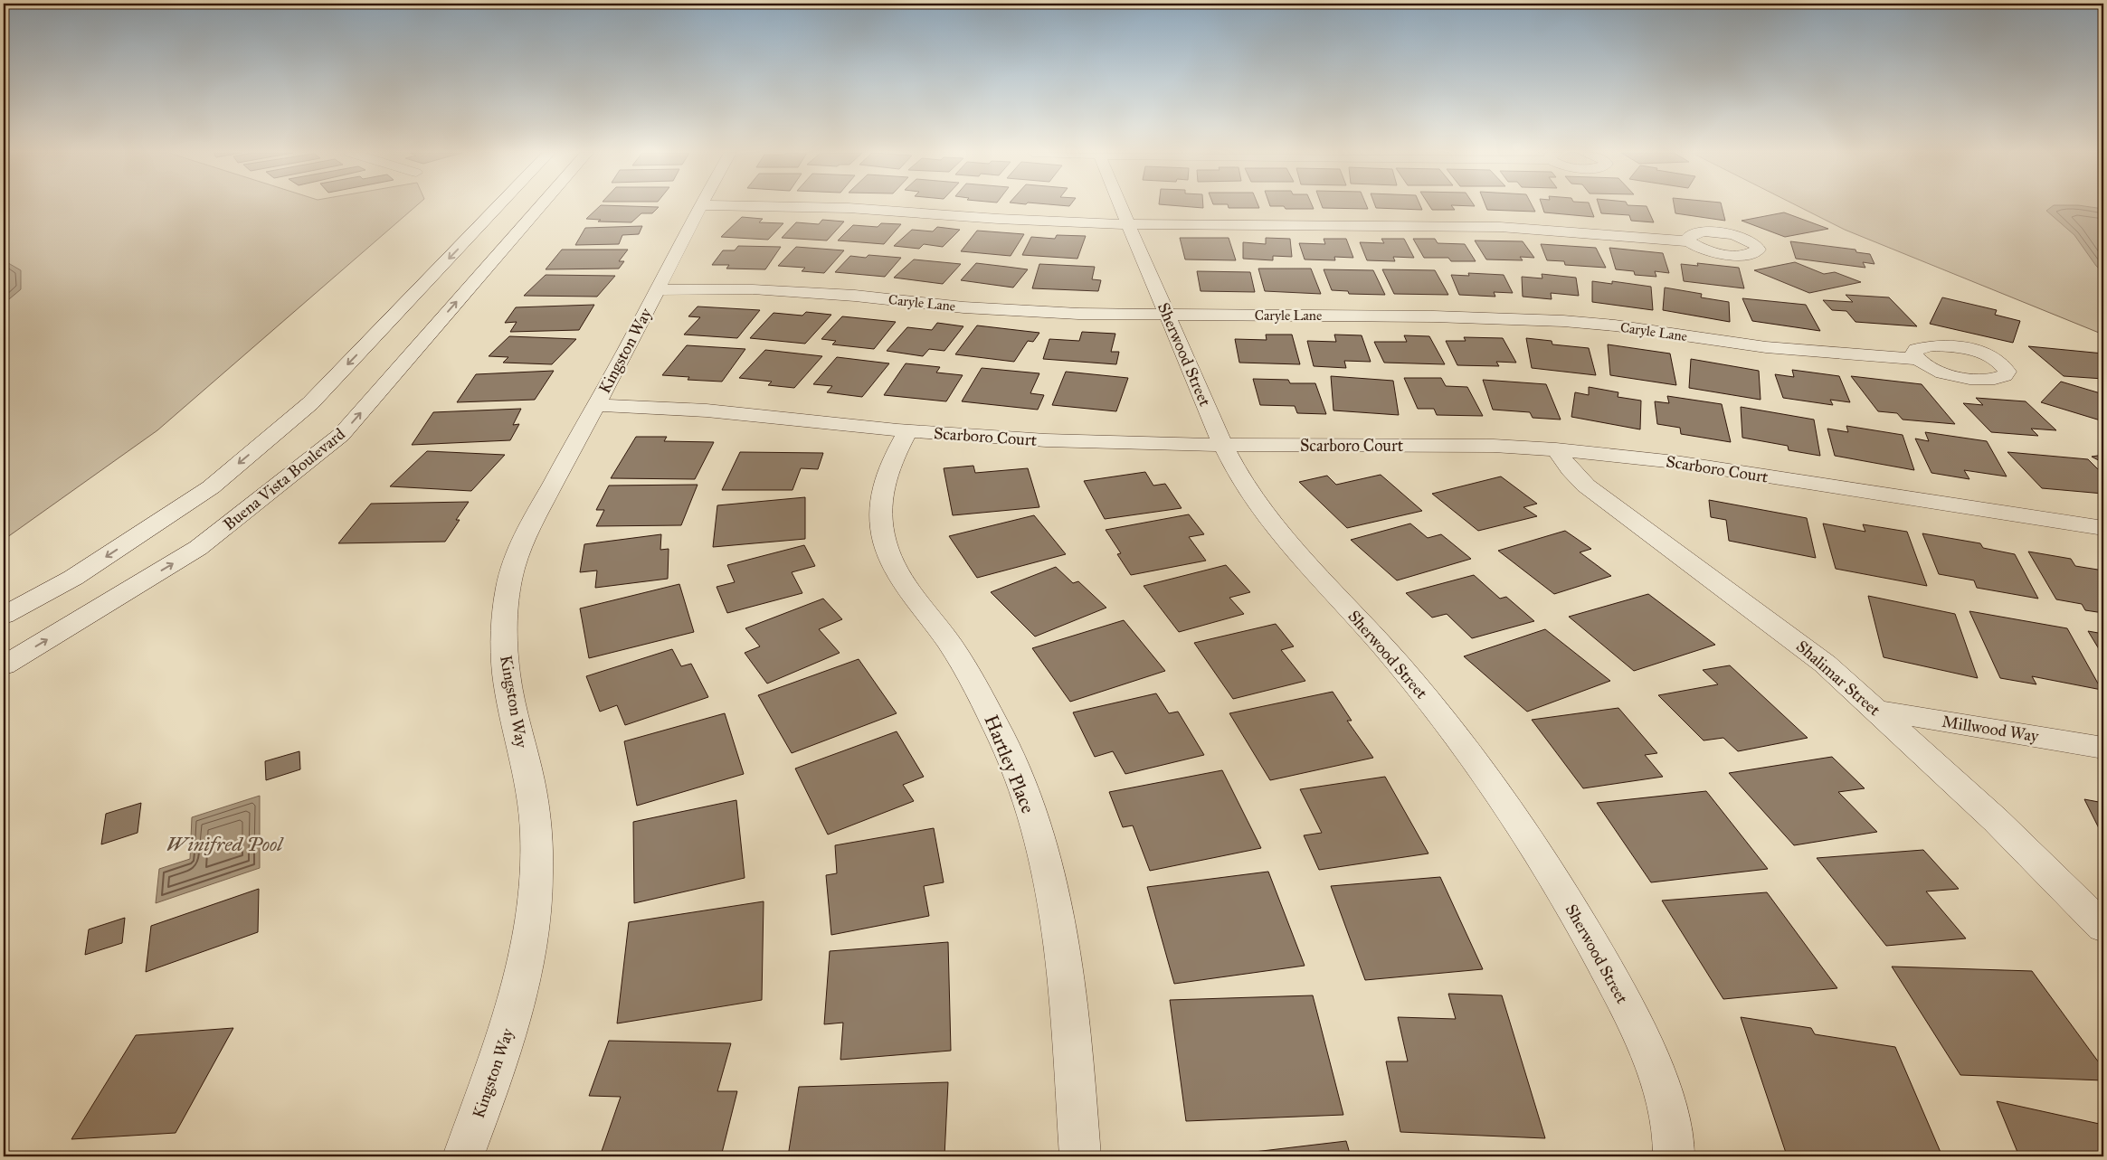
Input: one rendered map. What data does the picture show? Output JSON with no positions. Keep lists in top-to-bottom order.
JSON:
{
  "streets": {
    "street": [
      "Caryle Lane",
      "Kingston Way",
      "Sherwood Street",
      "Scarboro Court",
      "Buena Vista Boulevard",
      "Shalimar Street",
      "Millwood Way",
      "Hartley Place"
    ]
  },
  "crossings": [
    ["Caryle Lane", "Kingston Way"],
    ["Caryle Lane", "Sherwood Street"],
    ["Kingston Way", "Scarboro Court"],
    ["Sherwood Street", "Scarboro Court"],
    ["Scarboro Court", "Shalimar Street"],
    ["Scarboro Court", "Hartley Place"],
    ["Shalimar Street", "Millwood Way"]
  ],
  "water": ["Winifred Pool"]
}
